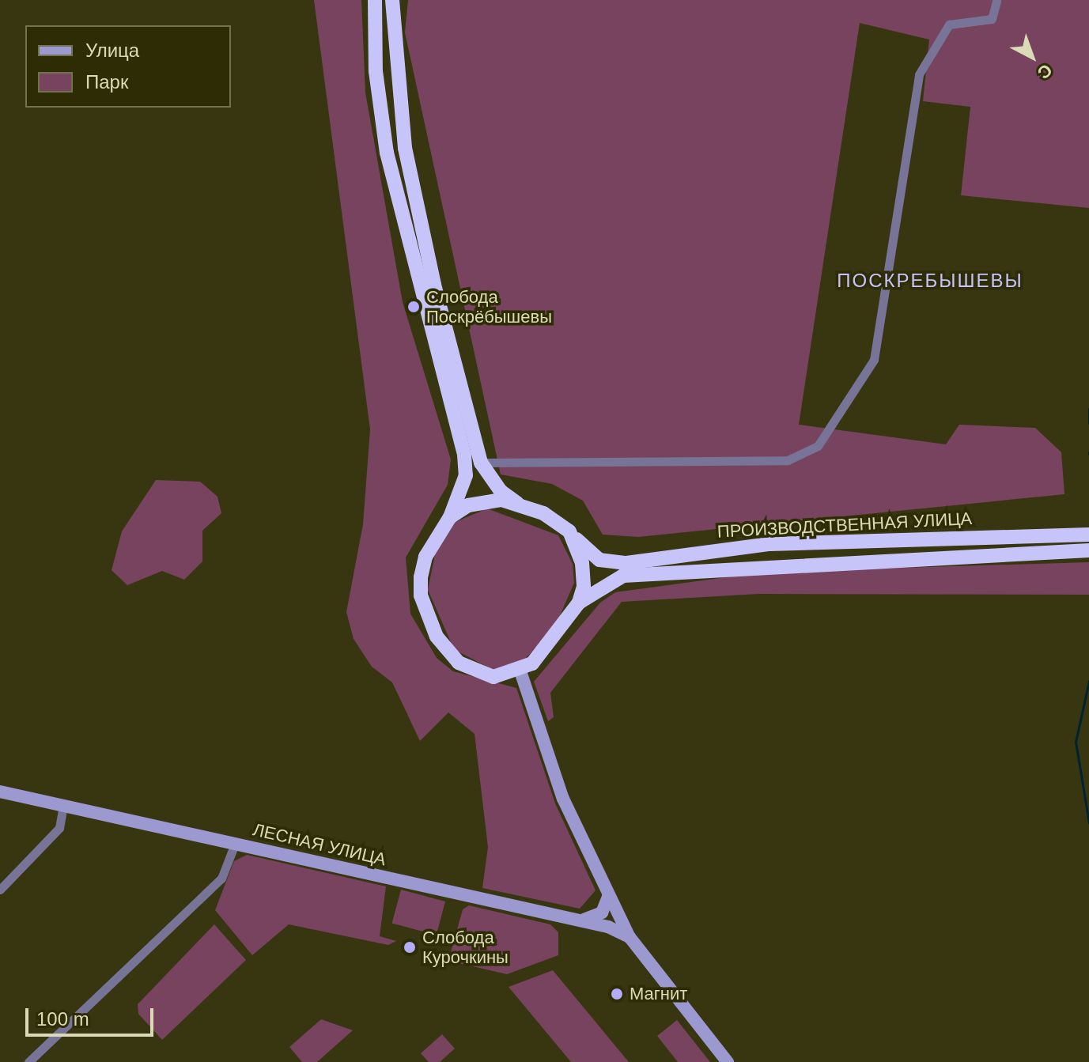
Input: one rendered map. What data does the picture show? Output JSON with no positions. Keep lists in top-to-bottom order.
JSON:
{
  "streets": {
    "highway": ["ПРОИЗВОДСТВЕННАЯ УЛИЦА"],
    "main road": ["ЛЕСНАЯ УЛИЦА"]
  },
  "districts": ["ПОСКРЕБЫШЕВЫ"],
  "places": ["Слобода Поскрёбышевы", "Слобода Курочкины", "Магнит"],
  "legend": ["Улица", "Парк"],
  "scale_bar": "100 m",
  "north": "bottom right"
}
